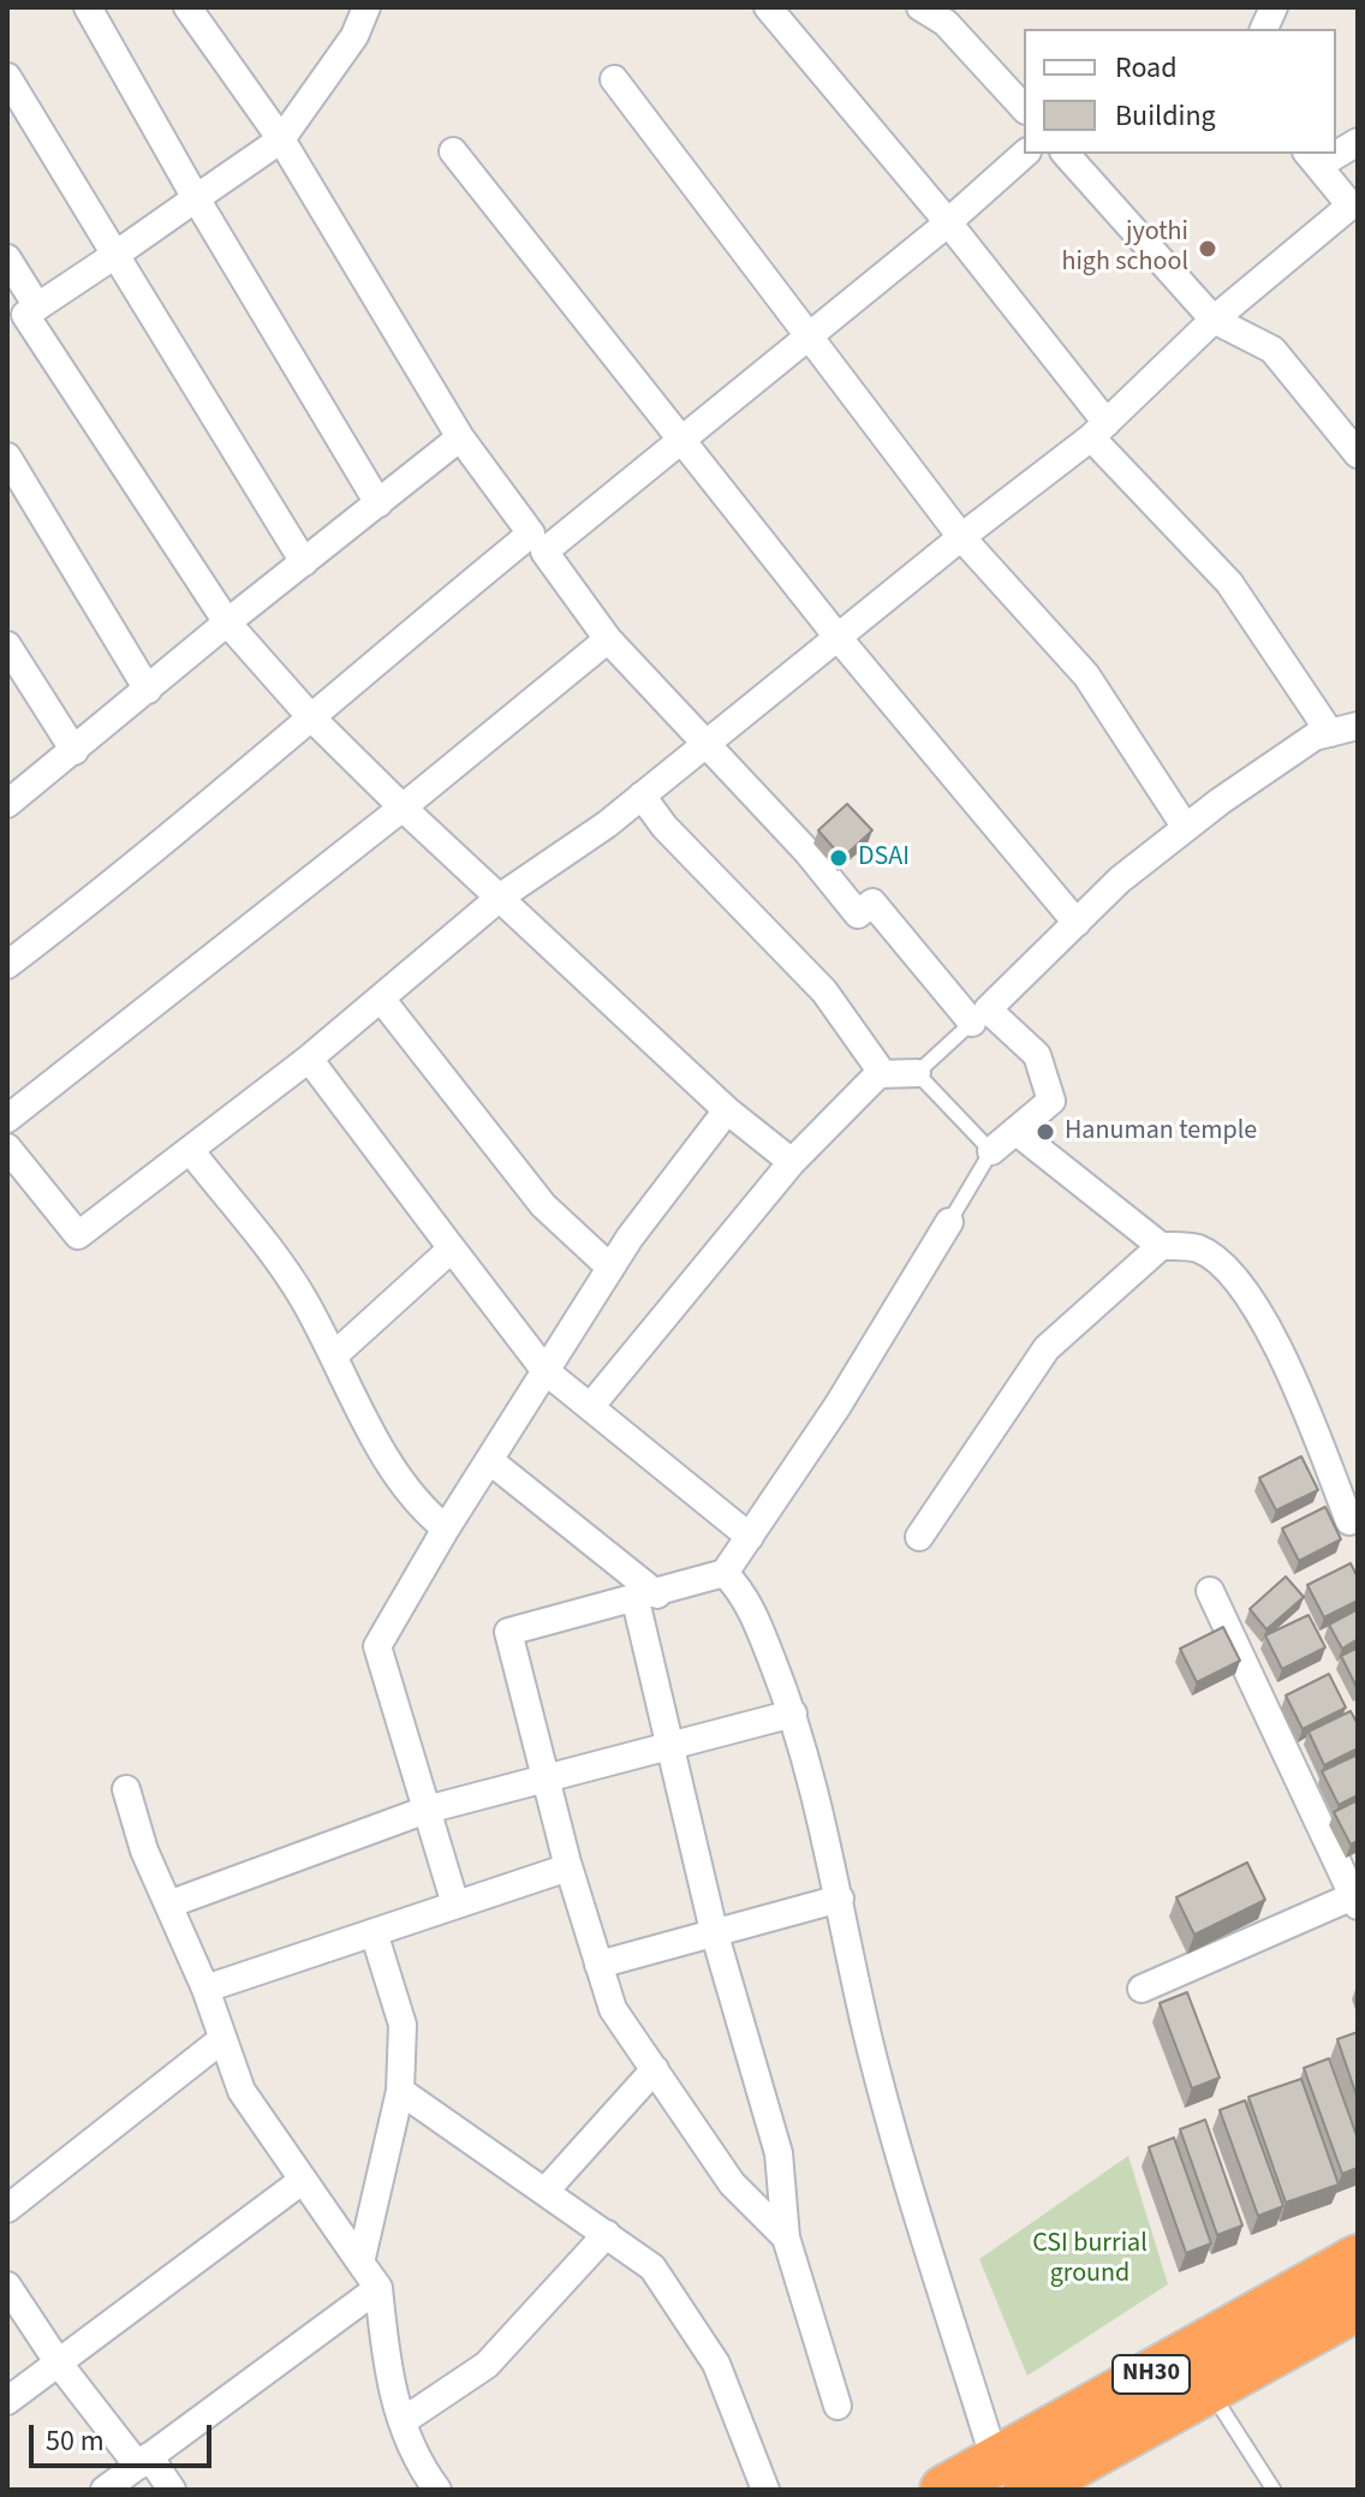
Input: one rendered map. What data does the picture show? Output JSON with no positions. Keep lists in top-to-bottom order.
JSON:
{
  "streets": {
    "highway": ["NH30"]
  },
  "parks": ["CSI burrial ground"],
  "places": ["jyothi high school", "DSAI", "Hanuman temple"],
  "legend": ["Road", "Building"],
  "scale_bar": "50 m"
}
